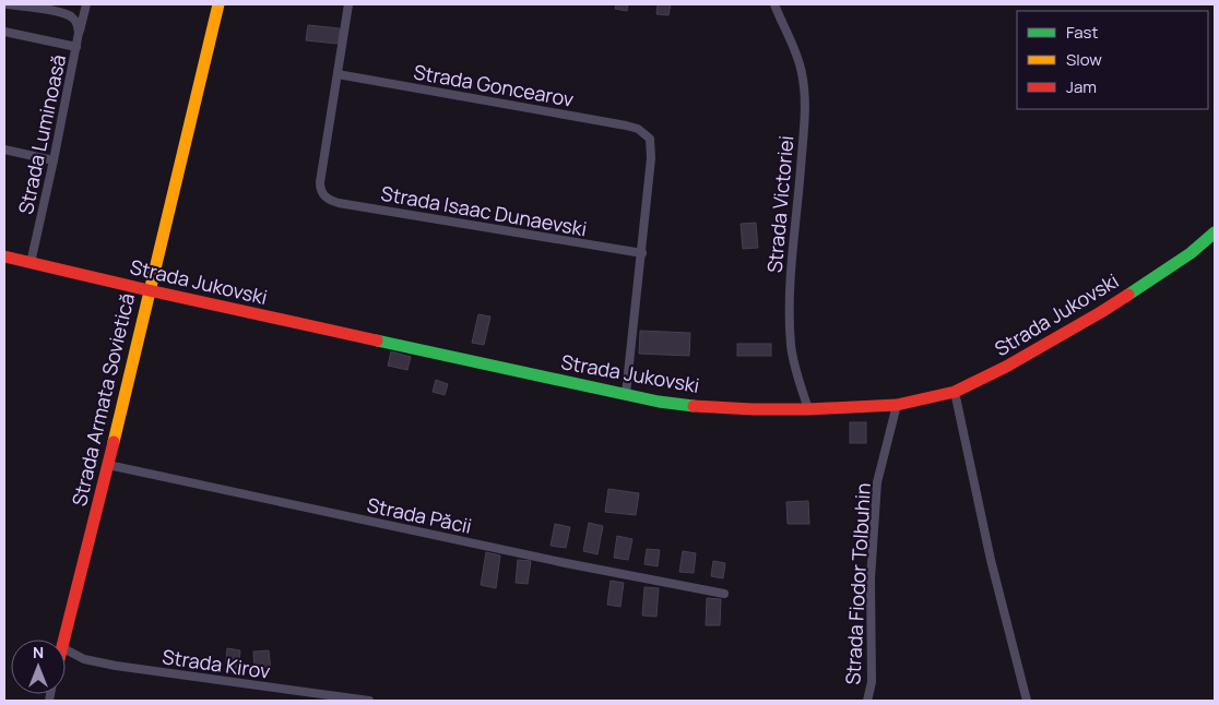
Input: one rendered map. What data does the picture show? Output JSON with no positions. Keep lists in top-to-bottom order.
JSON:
{
  "streets": {
    "main road": ["Strada Jukovski", "Strada Armata Sovietică"],
    "street": [
      "Strada Goncearov",
      "Strada Luminoasă",
      "Strada Victoriei",
      "Strada Isaac Dunaevski",
      "Strada Păcii",
      "Strada Fiodor Tolbuhin",
      "Strada Kirov"
    ]
  },
  "crossings": [
    ["Strada Goncearov", "Strada Isaac Dunaevski"],
    ["Strada Luminoasă", "Strada Jukovski"],
    ["Strada Victoriei", "Strada Jukovski"],
    ["Strada Jukovski", "Strada Armata Sovietică"],
    ["Strada Jukovski", "Strada Fiodor Tolbuhin"],
    ["Strada Armata Sovietică", "Strada Păcii"]
  ],
  "legend": ["Fast", "Slow", "Jam"],
  "north": "top"
}
